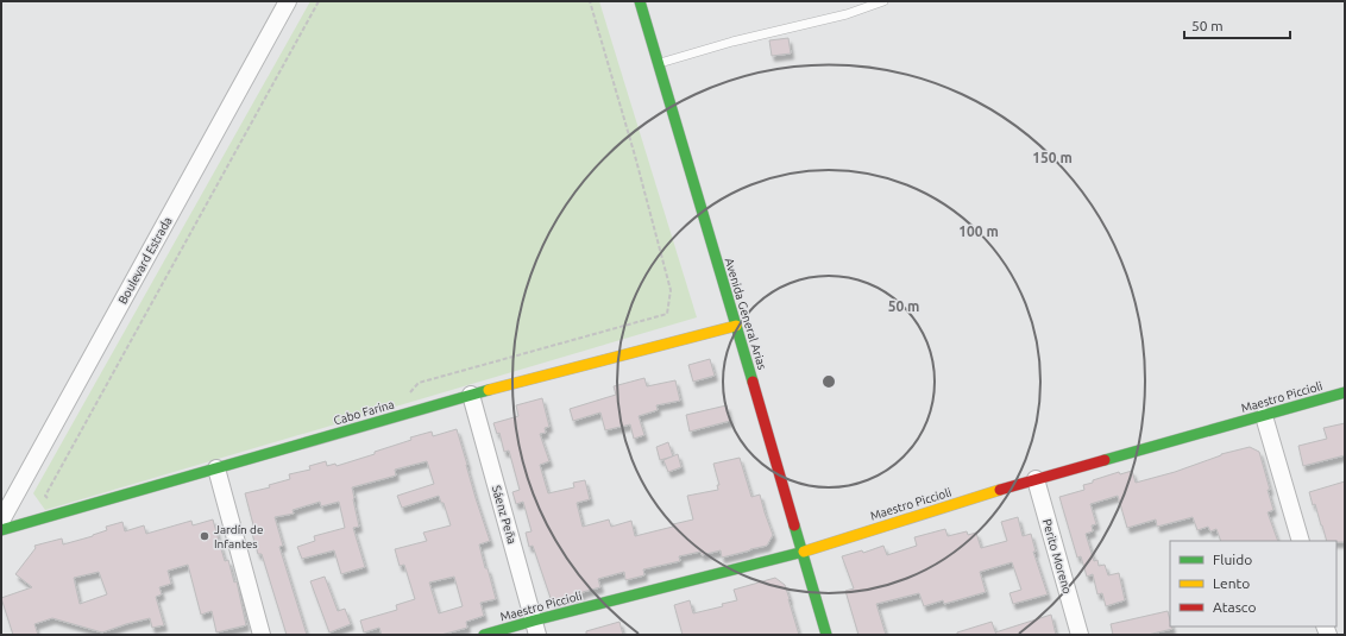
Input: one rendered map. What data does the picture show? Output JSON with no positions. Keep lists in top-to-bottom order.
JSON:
{
  "streets": {
    "street": [
      "Boulevard Estrada",
      "Avenida General Arias",
      "Maestro Piccioli",
      "Cabo Farina",
      "Sáenz Peña",
      "Perito Moreno"
    ]
  },
  "crossings": [
    ["Avenida General Arias", "Maestro Piccioli"],
    ["Avenida General Arias", "Cabo Farina"],
    ["Maestro Piccioli", "Sáenz Peña"],
    ["Maestro Piccioli", "Perito Moreno"],
    ["Cabo Farina", "Sáenz Peña"]
  ],
  "places": ["Jardín de Infantes"],
  "legend": ["Fluido", "Lento", "Atasco"],
  "scale_bar": "50 m",
  "rings": ["150 m", "100 m", "50 m"]
}
